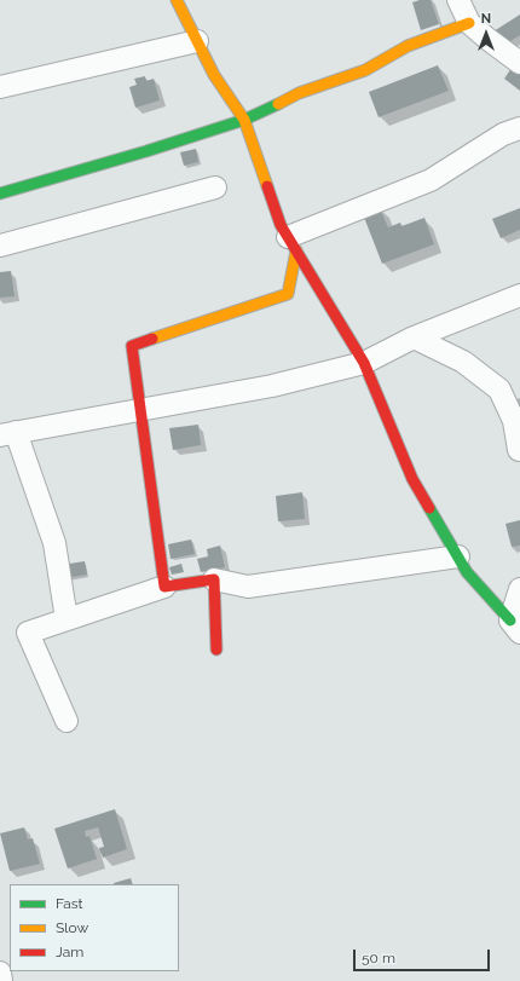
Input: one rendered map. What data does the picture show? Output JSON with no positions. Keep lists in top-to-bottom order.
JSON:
{
  "legend": ["Fast", "Slow", "Jam"],
  "scale_bar": "50 m",
  "north": "top"
}
